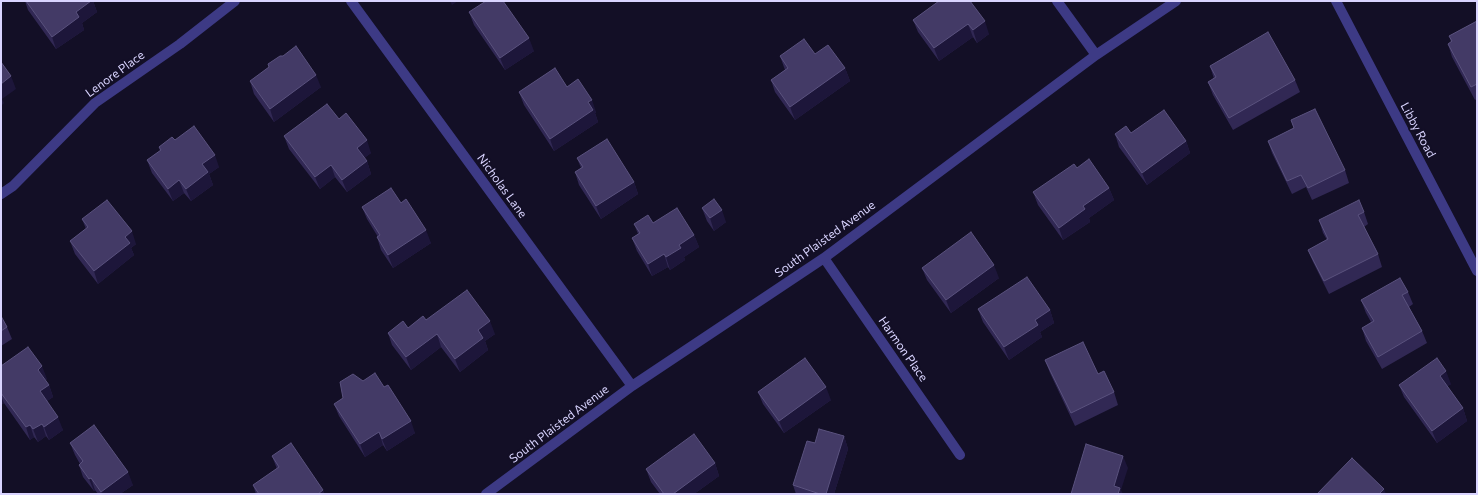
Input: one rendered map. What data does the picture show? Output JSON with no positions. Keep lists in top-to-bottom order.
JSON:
{
  "streets": {
    "street": [
      "Lenore Place",
      "Libby Road",
      "Nicholas Lane",
      "South Plaisted Avenue",
      "Harmon Place"
    ]
  },
  "crossings": [
    ["Nicholas Lane", "South Plaisted Avenue"],
    ["South Plaisted Avenue", "Harmon Place"]
  ]
}
